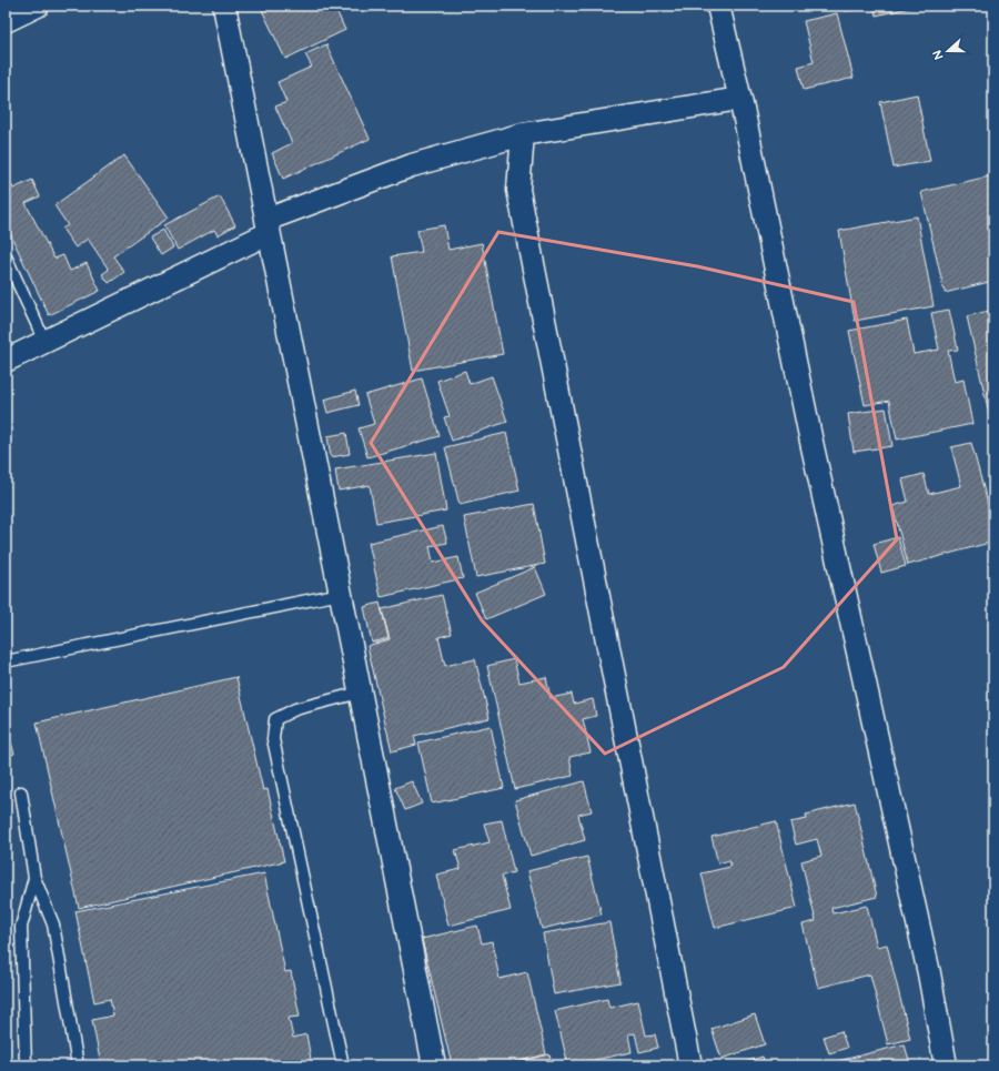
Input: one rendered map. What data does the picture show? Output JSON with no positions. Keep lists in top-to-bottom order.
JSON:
{
  "north": "left"
}
